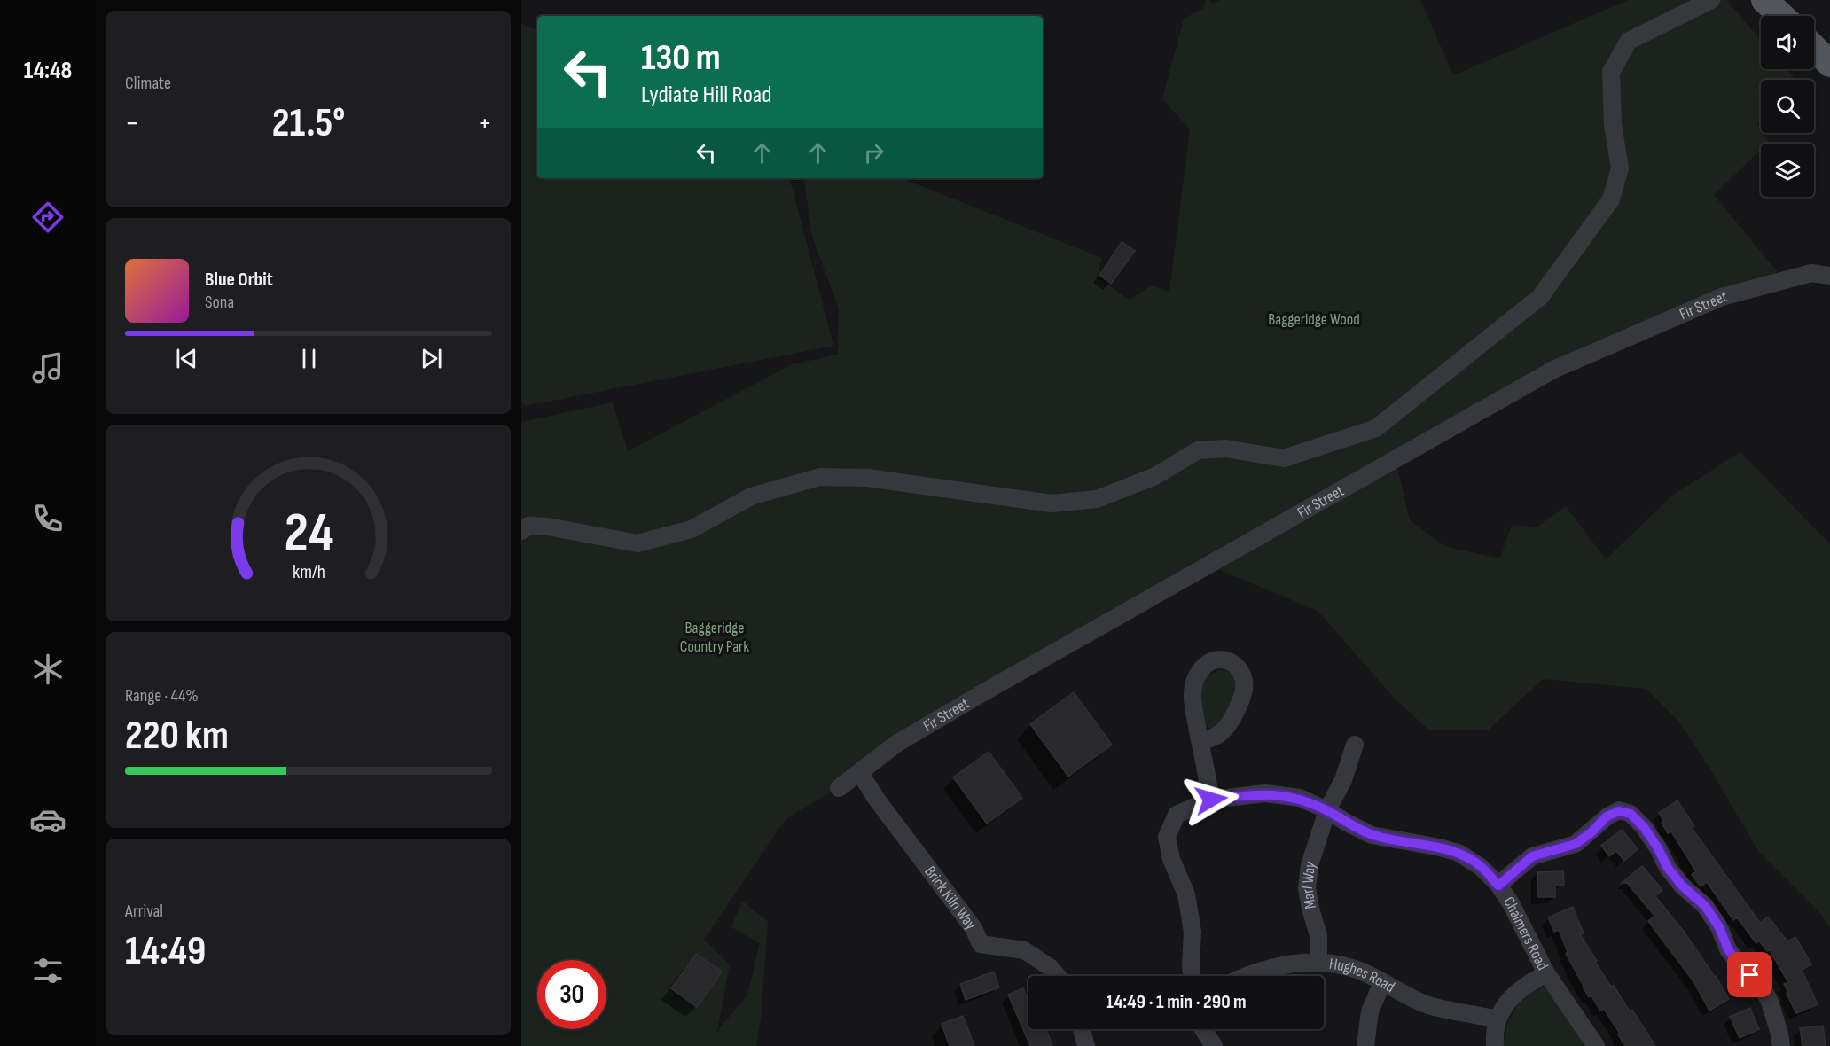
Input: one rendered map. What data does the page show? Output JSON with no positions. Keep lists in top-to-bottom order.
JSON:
{
  "streets": {
    "street": [
      "Fir Street",
      "Marl Way",
      "Brick Kiln Way",
      "Chalmers Road",
      "Hughes Road"
    ]
  },
  "crossings": [
    ["Fir Street", "Brick Kiln Way"],
    ["Marl Way", "Chalmers Road"],
    ["Marl Way", "Hughes Road"]
  ],
  "parks": ["Baggeridge Wood", "Baggeridge Country Park"],
  "page": {
    "tabs": "14:48",
    "tile": [
      "Climate",
      ["Range · 44%", "220 km"],
      ["Arrival", "14:49"]
    ],
    "turn": ["130 m", "Lydiate Hill Road"],
    "heat": ["−", "21.5°", "+"],
    "song": ["Blue Orbit", "Sona"],
    "limit": "30",
    "trip": "14:49 · 1 min · 290 m",
    "gauge": ["24", "km/h"]
  }
}
